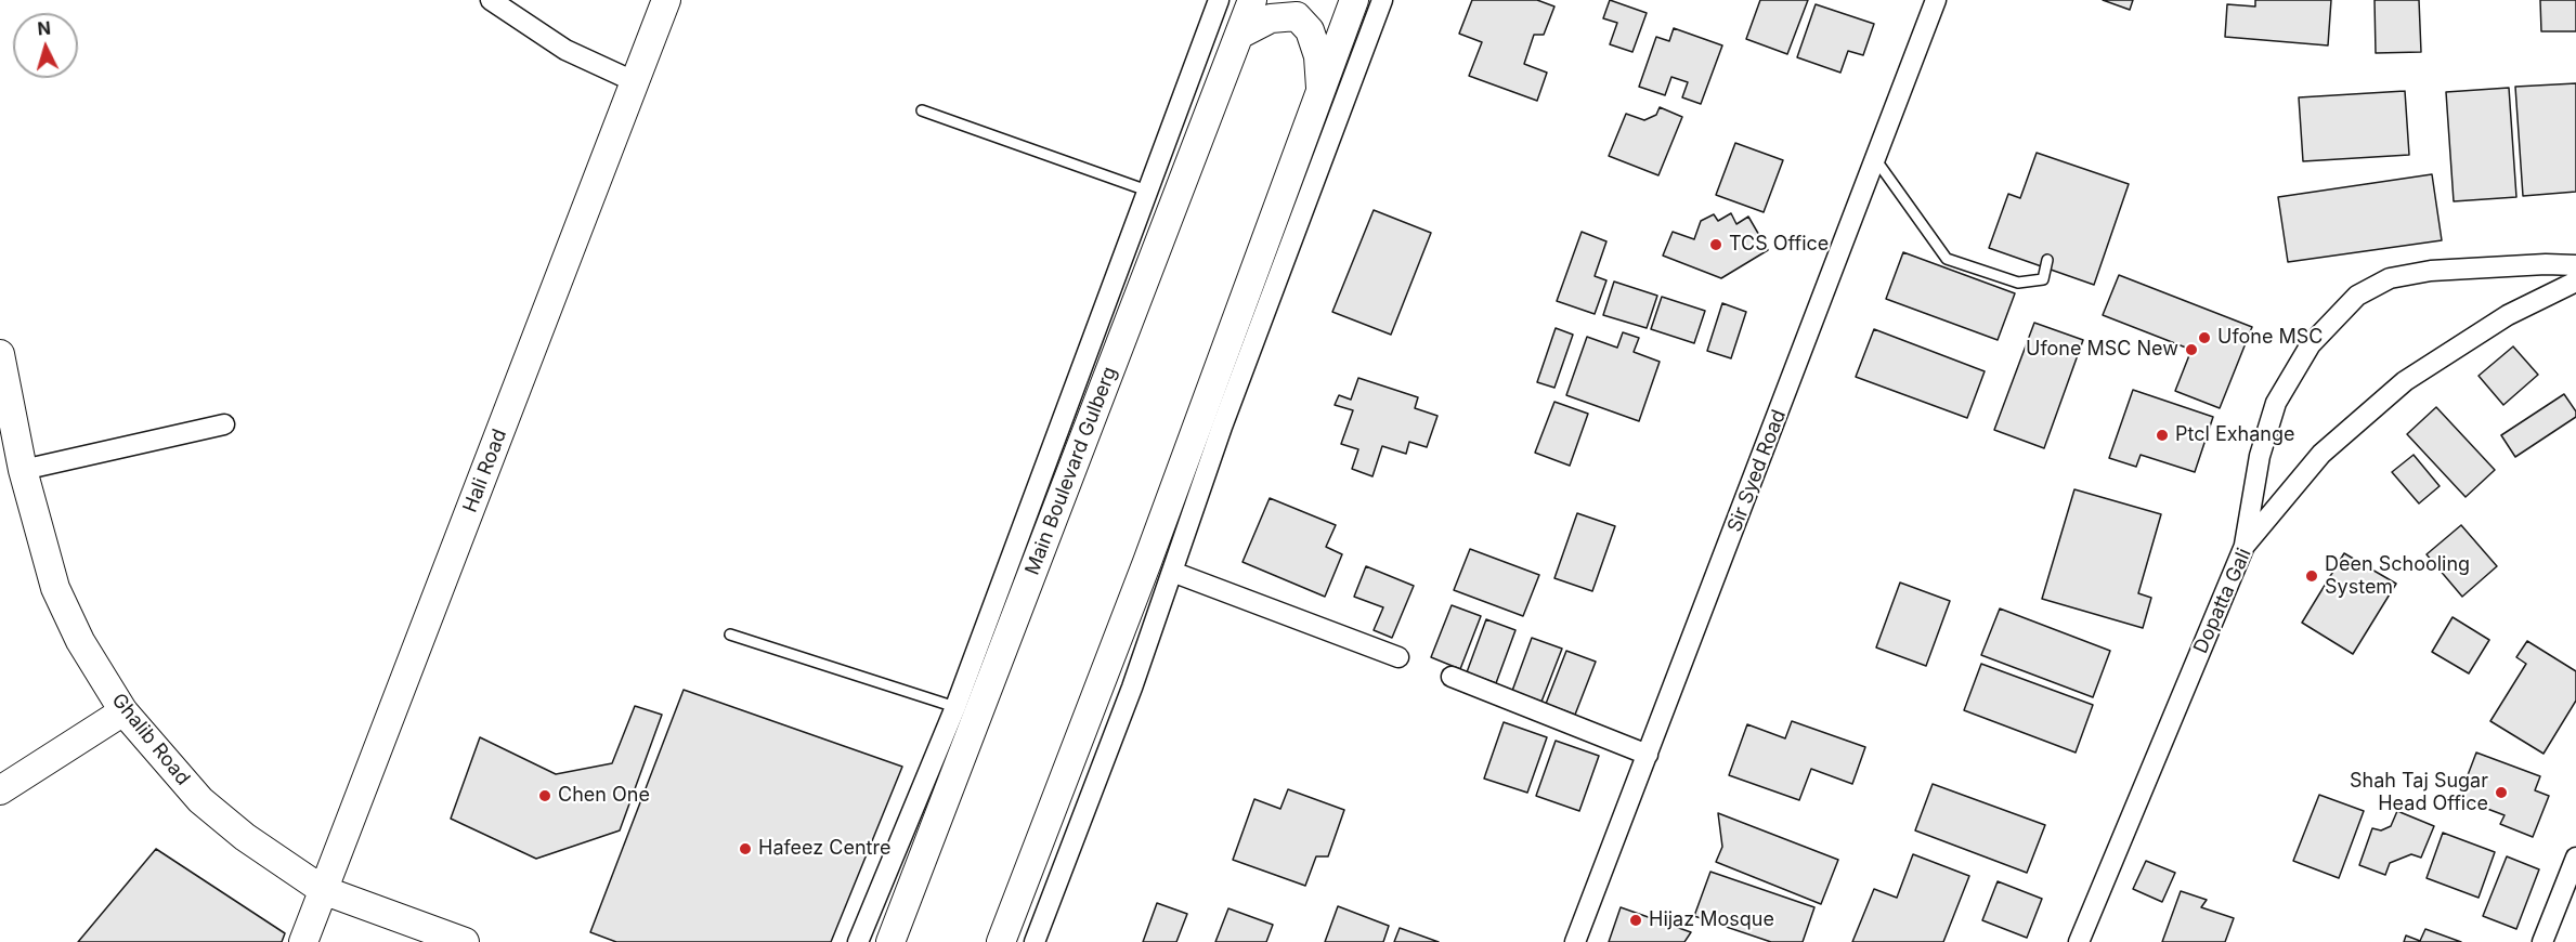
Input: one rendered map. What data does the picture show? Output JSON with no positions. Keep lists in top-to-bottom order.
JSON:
{
  "streets": {
    "main road": ["Hali Road", "Main Boulevard Gulberg", "Ghalib Road"],
    "street": ["Sir Syed Road", "Dopatta Gali"]
  },
  "crossings": [
    ["Hali Road", "Ghalib Road"]
  ],
  "places": [
    "TCS Office",
    "Ufone MSC",
    "Ufone MSC New",
    "Ptcl Exhange",
    "Deen Schooling System",
    "Shah Taj Sugar Head Office",
    "Chen One",
    "Hafeez Centre",
    "Hijaz Mosque"
  ],
  "north": "top"
}
